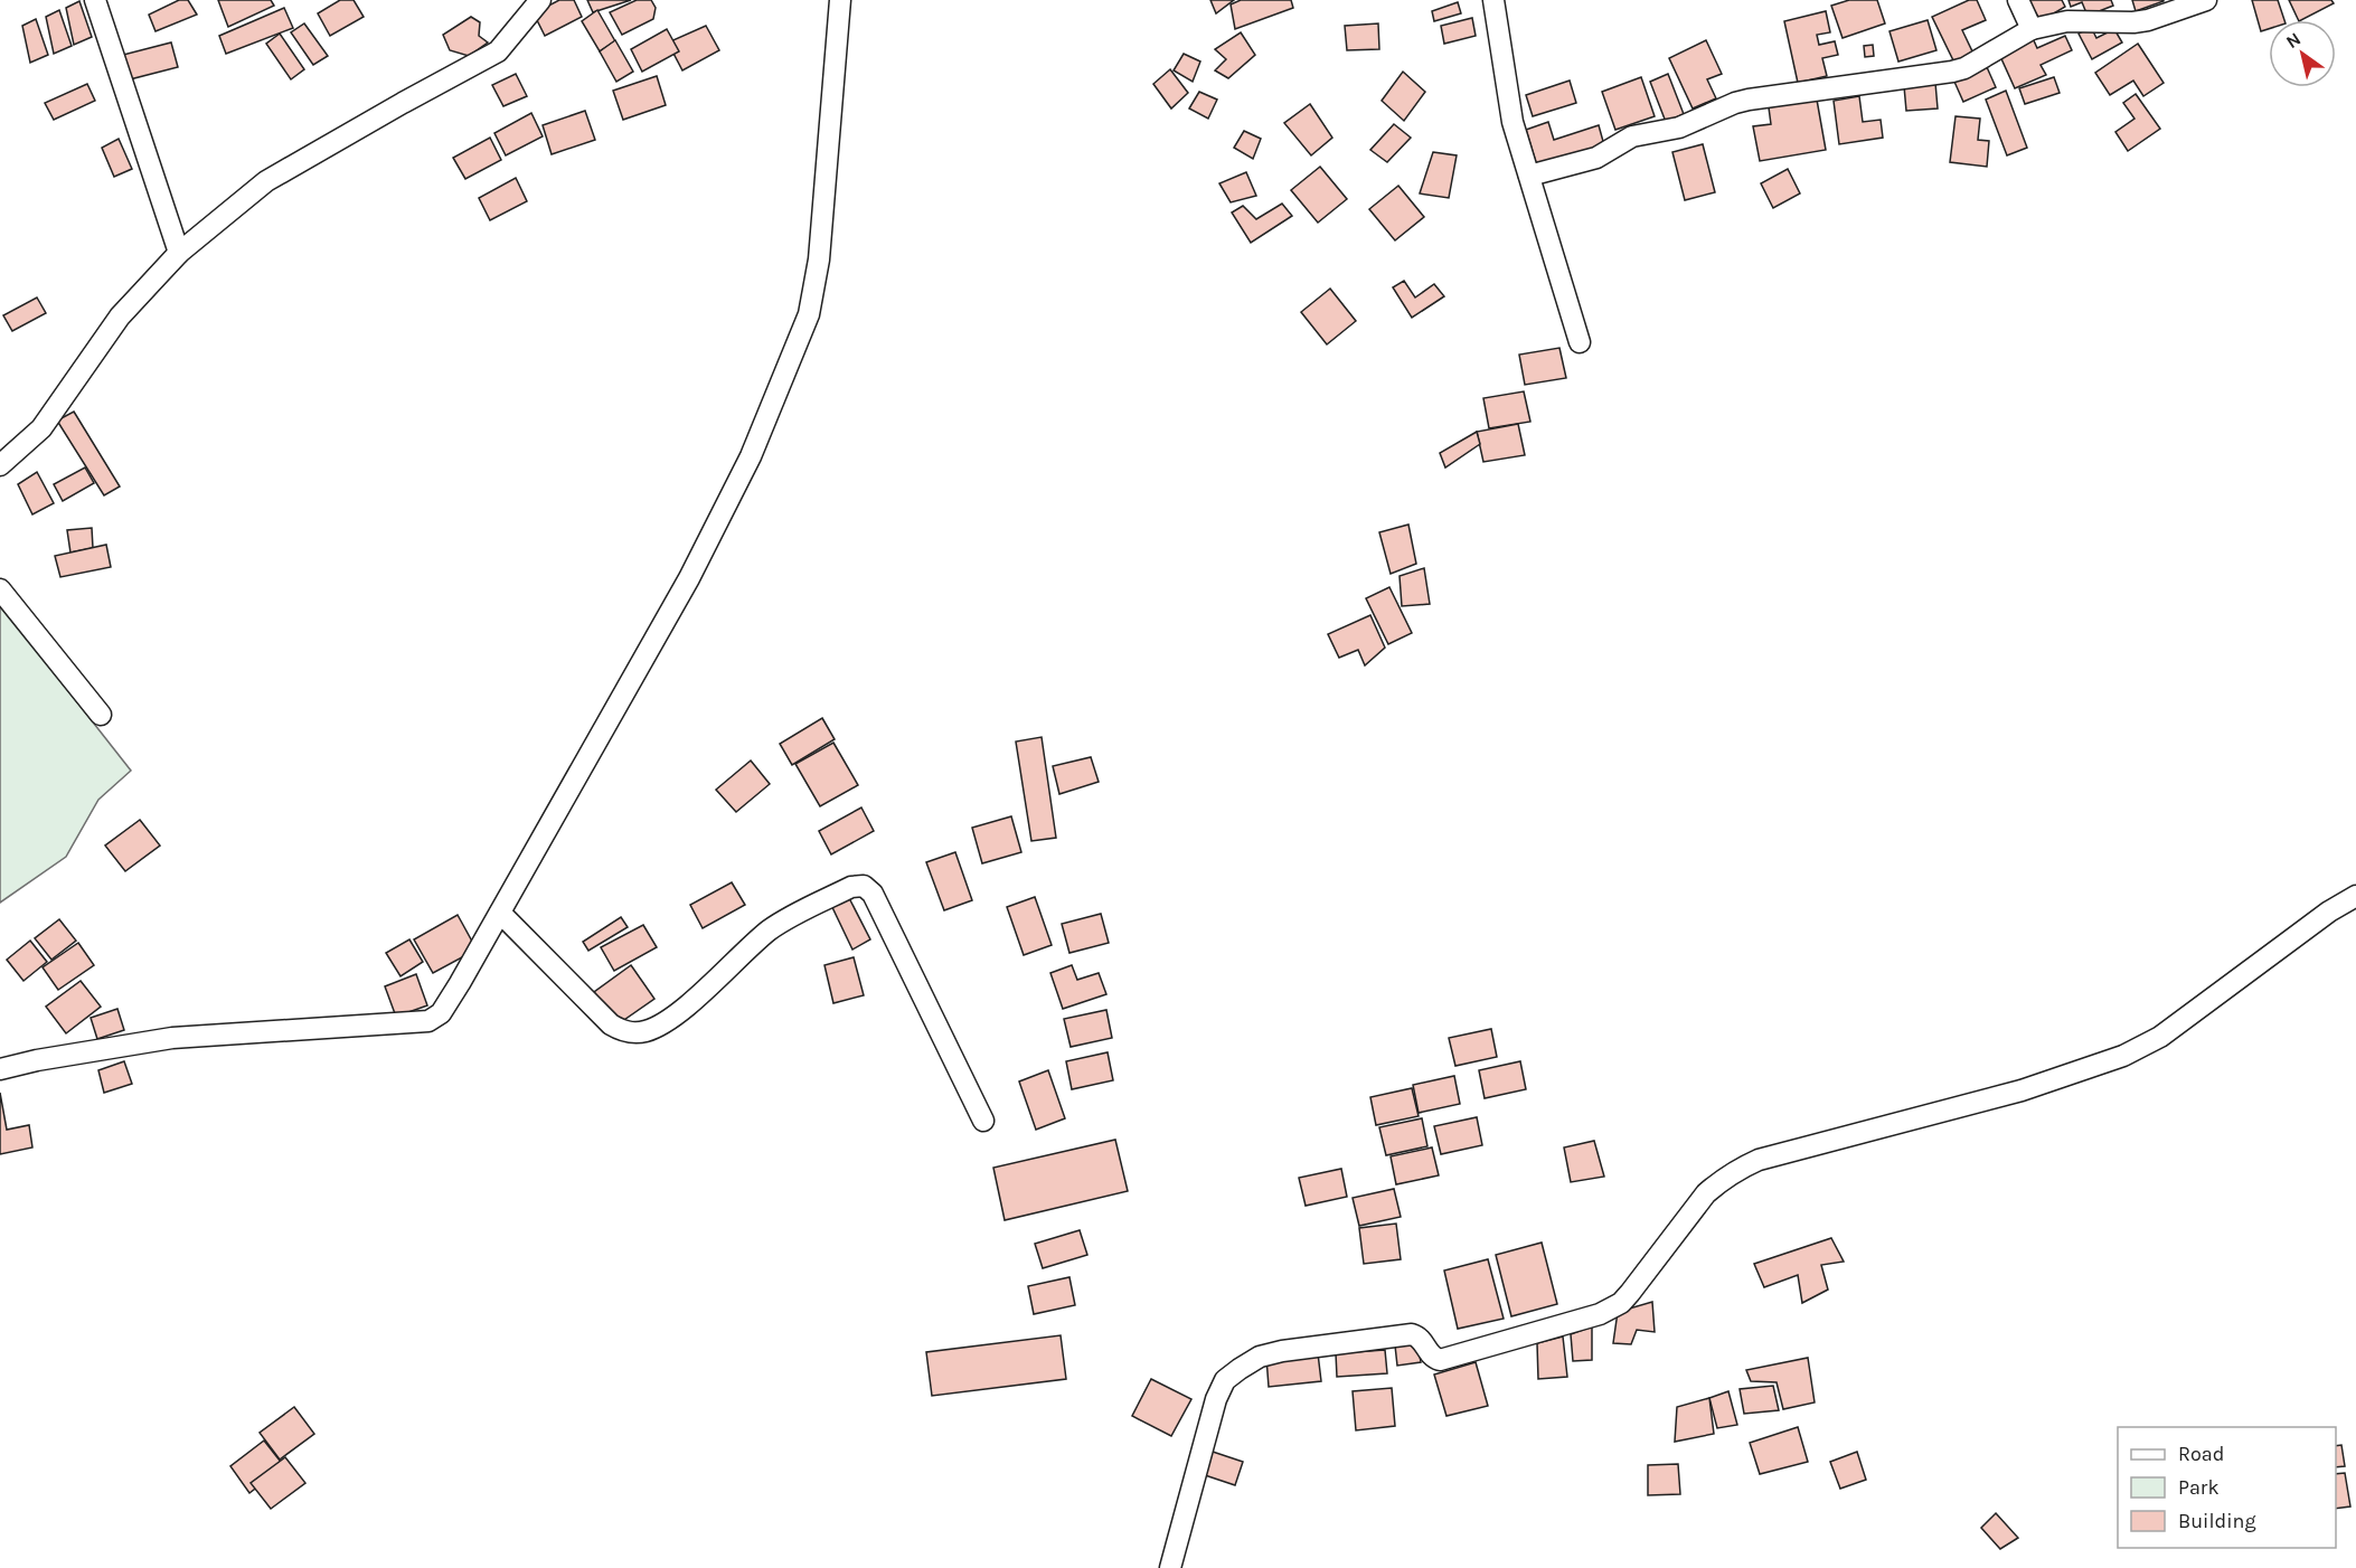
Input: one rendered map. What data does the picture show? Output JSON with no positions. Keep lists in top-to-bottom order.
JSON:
{
  "legend": ["Road", "Park", "Building"],
  "north": "top left"
}
